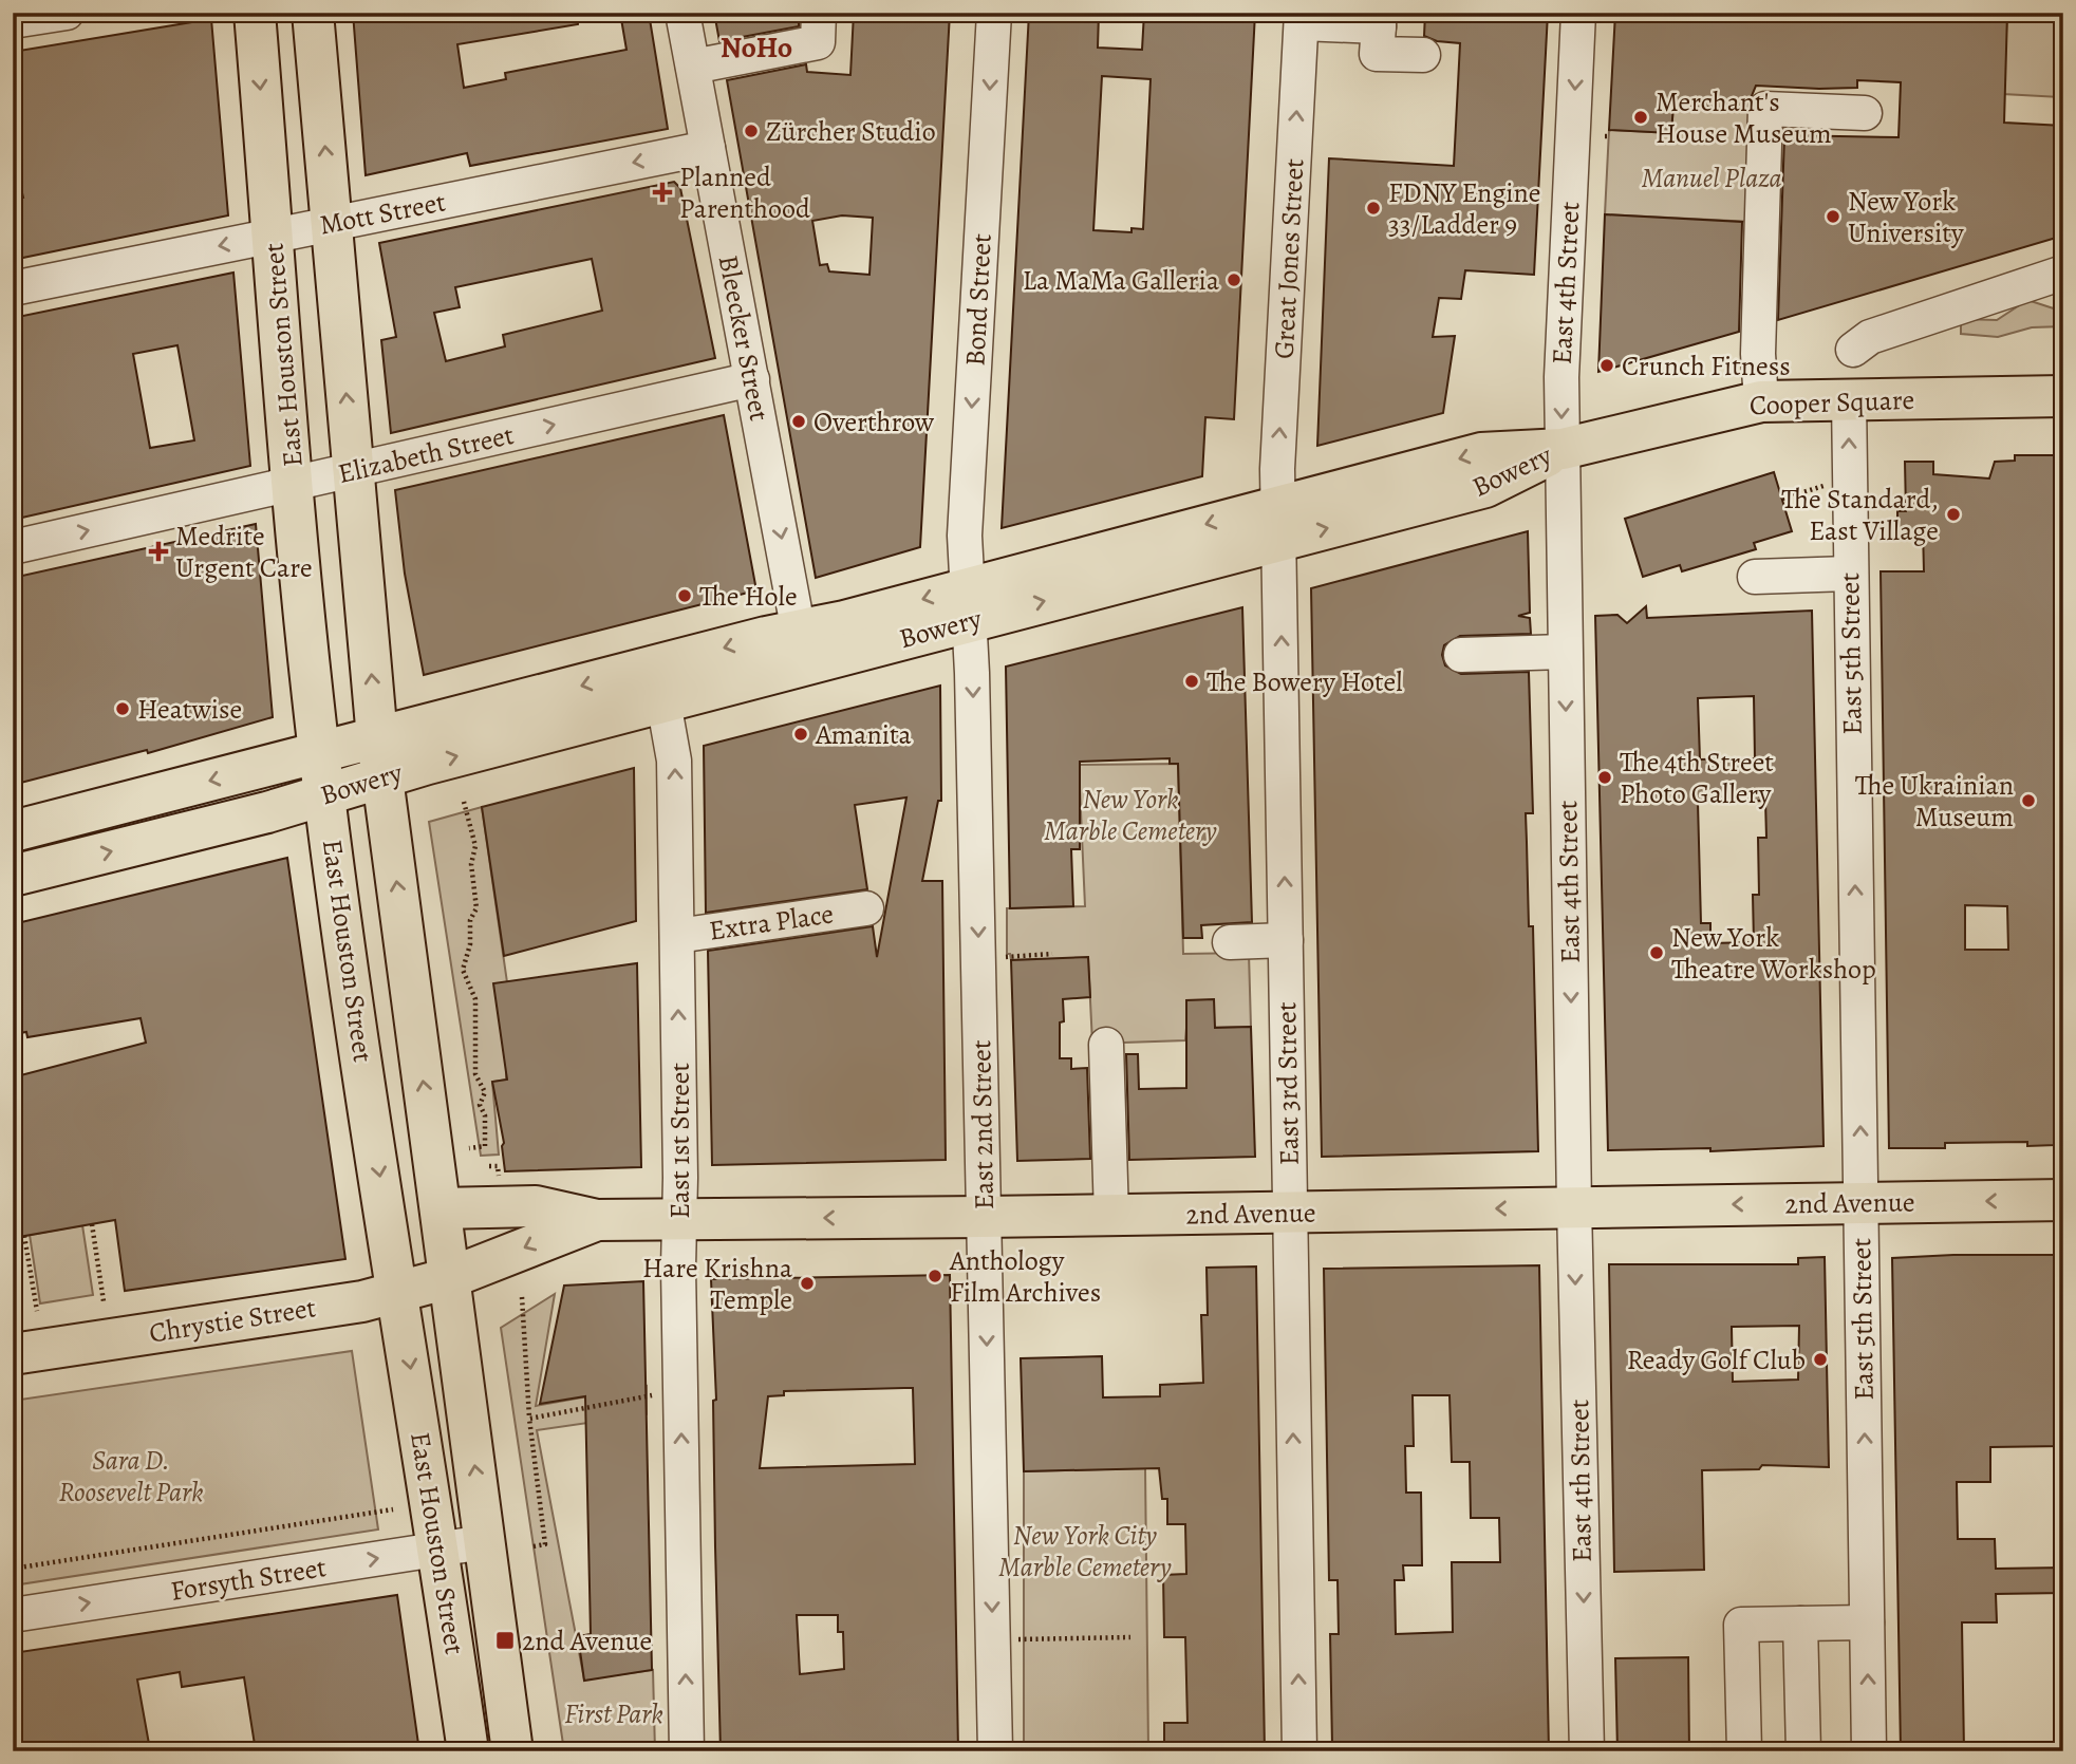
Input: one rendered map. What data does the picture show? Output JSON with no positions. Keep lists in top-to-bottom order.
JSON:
{
  "streets": {
    "main road": [
      "East Houston Street",
      "Cooper Square",
      "Bowery",
      "2nd Avenue",
      "Chrystie Street"
    ],
    "street": [
      "Mott Street",
      "Great Jones Street",
      "East 4th Street",
      "Bond Street",
      "Bleecker Street",
      "Elizabeth Street",
      "East 5th Street",
      "Extra Place",
      "East 3rd Street",
      "East 2nd Street",
      "East 1st Street",
      "Forsyth Street"
    ]
  },
  "crossings": [
    ["Mott Street", "Bleecker Street"],
    ["Mott Street", "East Houston Street"],
    ["Great Jones Street", "Bowery"],
    ["Great Jones Street", "East 3rd Street"],
    ["East 4th Street", "Cooper Square"],
    ["East 4th Street", "Bowery"],
    ["East 4th Street", "2nd Avenue"],
    ["Bond Street", "Bowery"],
    ["Bond Street", "East 2nd Street"],
    ["Bleecker Street", "Elizabeth Street"],
    ["Bleecker Street", "Bowery"],
    ["East Houston Street", "Elizabeth Street"],
    ["East Houston Street", "Bowery"],
    ["East Houston Street", "2nd Avenue"],
    ["East Houston Street", "Chrystie Street"],
    ["East Houston Street", "Forsyth Street"],
    ["Cooper Square", "Bowery"],
    ["Cooper Square", "East 5th Street"],
    ["Bowery", "East 3rd Street"],
    ["Bowery", "East 2nd Street"],
    ["Bowery", "East 1st Street"],
    ["East 5th Street", "2nd Avenue"],
    ["Extra Place", "East 1st Street"],
    ["East 3rd Street", "2nd Avenue"],
    ["East 2nd Street", "2nd Avenue"],
    ["East 1st Street", "2nd Avenue"],
    ["2nd Avenue", "Chrystie Street"]
  ],
  "one_way": [
    "Mott Street",
    "Great Jones Street",
    "East 4th Street",
    "Bond Street",
    "Bleecker Street",
    "Elizabeth Street",
    "East 5th Street",
    "East 3rd Street",
    "East 2nd Street",
    "East 1st Street",
    "2nd Avenue",
    "Forsyth Street"
  ],
  "districts": ["NoHo"],
  "parks": [
    "Manuel Plaza",
    "New York Marble Cemetery",
    "Sara D. Roosevelt Park",
    "New York City Marble Cemetery",
    "First Park"
  ],
  "places": {
    "other": [
      "Merchant's House Museum",
      "Zürcher Studio",
      "FDNY Engine 33/Ladder 9",
      "New York University",
      "La MaMa Galleria",
      "Crunch Fitness",
      "Overthrow",
      "The Standard, East Village",
      "The Hole",
      "The Bowery Hotel",
      "Heatwise",
      "Amanita",
      "The 4th Street Photo Gallery",
      "The Ukrainian Museum",
      "New York Theatre Workshop",
      "Anthology Film Archives",
      "Hare Krishna Temple",
      "Ready Golf Club"
    ],
    "health": ["Planned Parenthood", "Medrite Urgent Care"],
    "transit": ["2nd Avenue"]
  }
}
